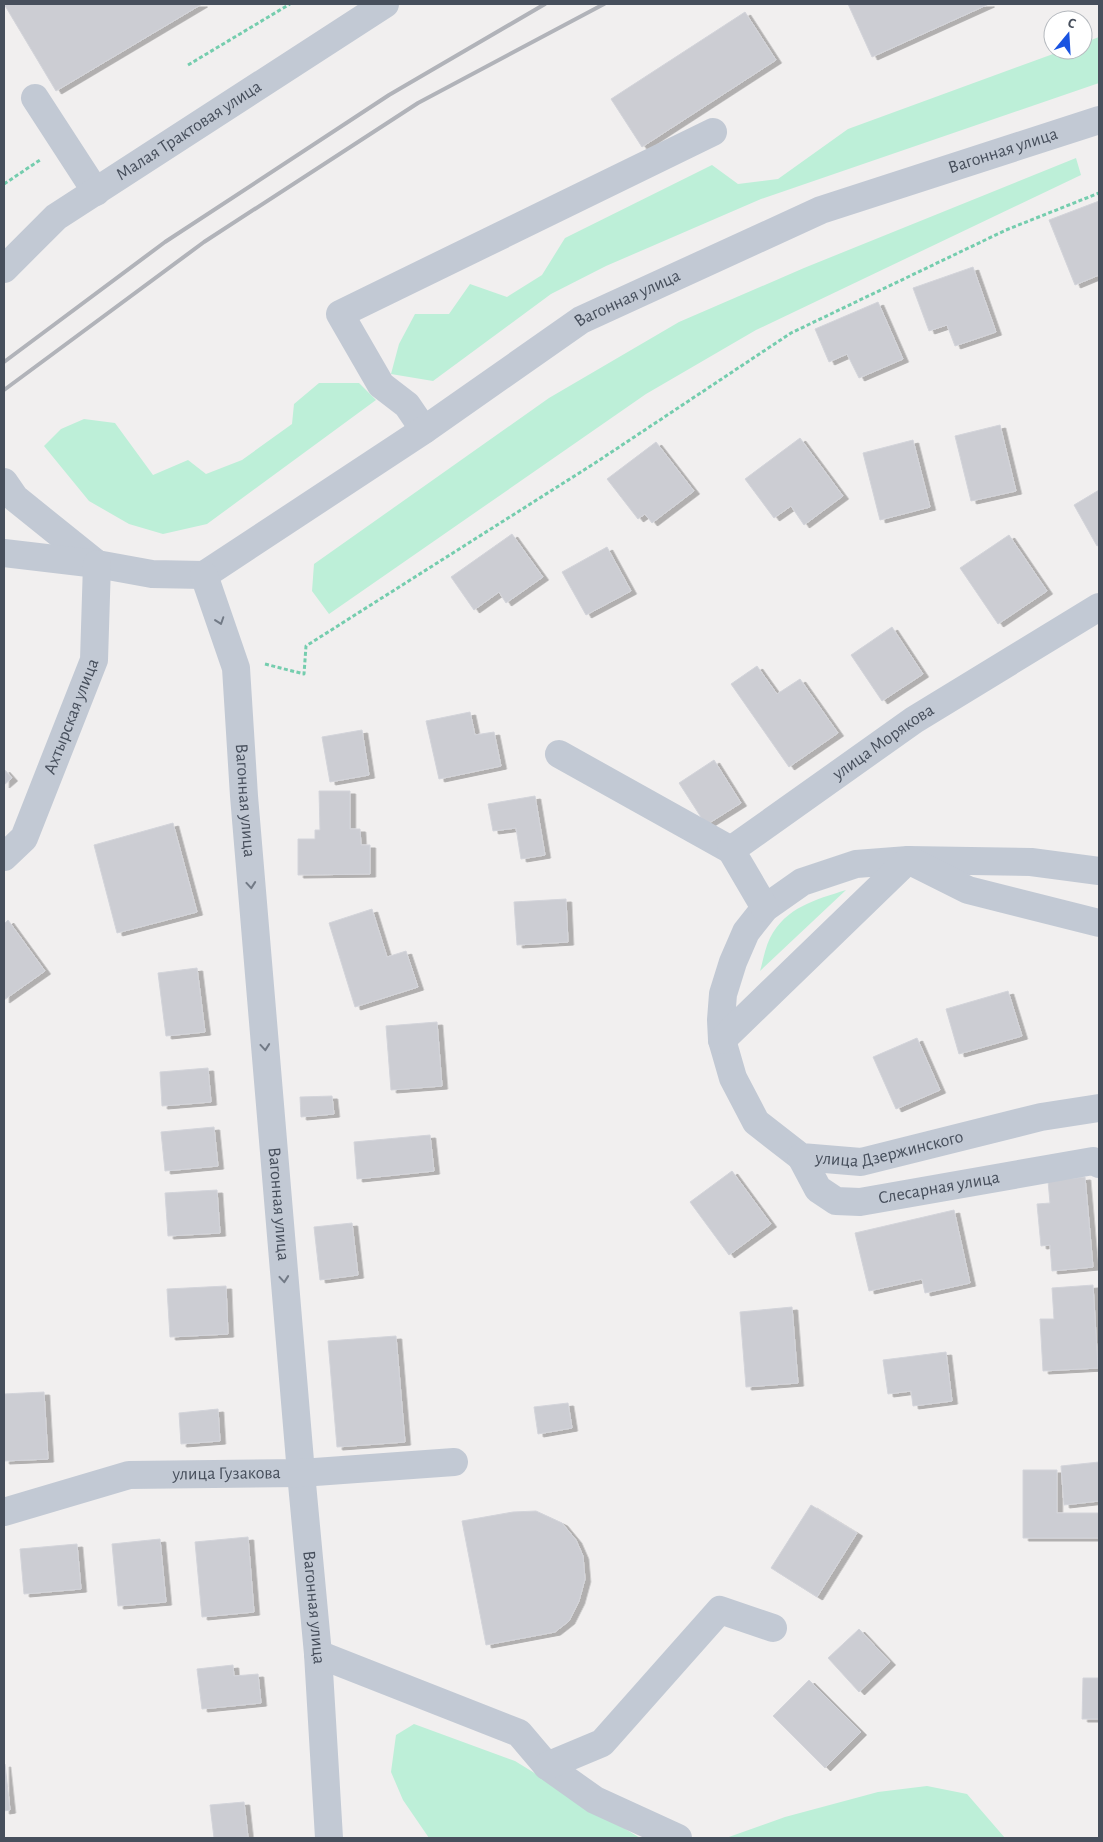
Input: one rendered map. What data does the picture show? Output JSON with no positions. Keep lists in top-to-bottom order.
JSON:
{
  "streets": {
    "street": [
      "Малая Трактовая улица",
      "Вагонная улица",
      "Ахтырская улица",
      "улица Морякова",
      "улица Дзержинского",
      "Слесарная улица",
      "улица Гузакова"
    ]
  },
  "crossings": [
    ["Вагонная улица", "улица Гузакова"],
    ["улица Дзержинского", "Слесарная улица"]
  ],
  "one_way": ["Вагонная улица"],
  "north": "top"
}
